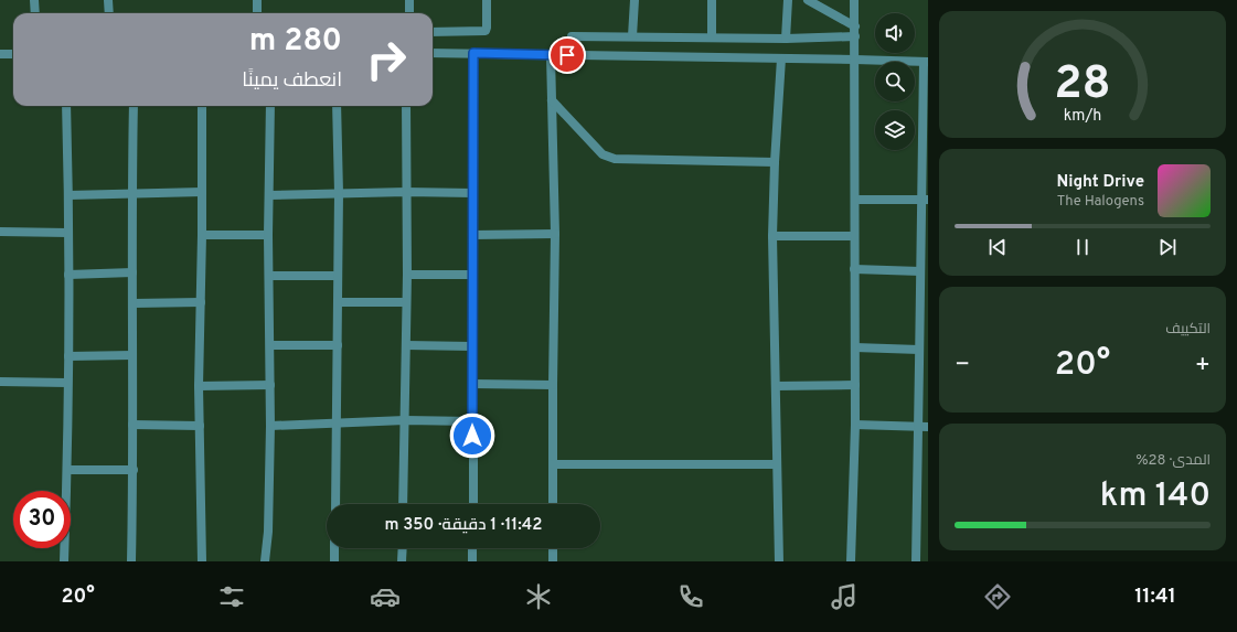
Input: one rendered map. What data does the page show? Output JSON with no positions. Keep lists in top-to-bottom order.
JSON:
{
  "page": {
    "turn": ["280 m", "انعطف يمينًا"],
    "song": ["Night Drive", "The Halogens"],
    "tile": [
      "التكييف",
      ["المدى · 28%", "140 km"]
    ],
    "heat": ["−", "20°", "+"],
    "limit": "30",
    "trip": "11:42 · 1 دقيقة · 350 m",
    "tabs": ["11:41", "20°"],
    "gauge": ["28", "km/h"]
  }
}
